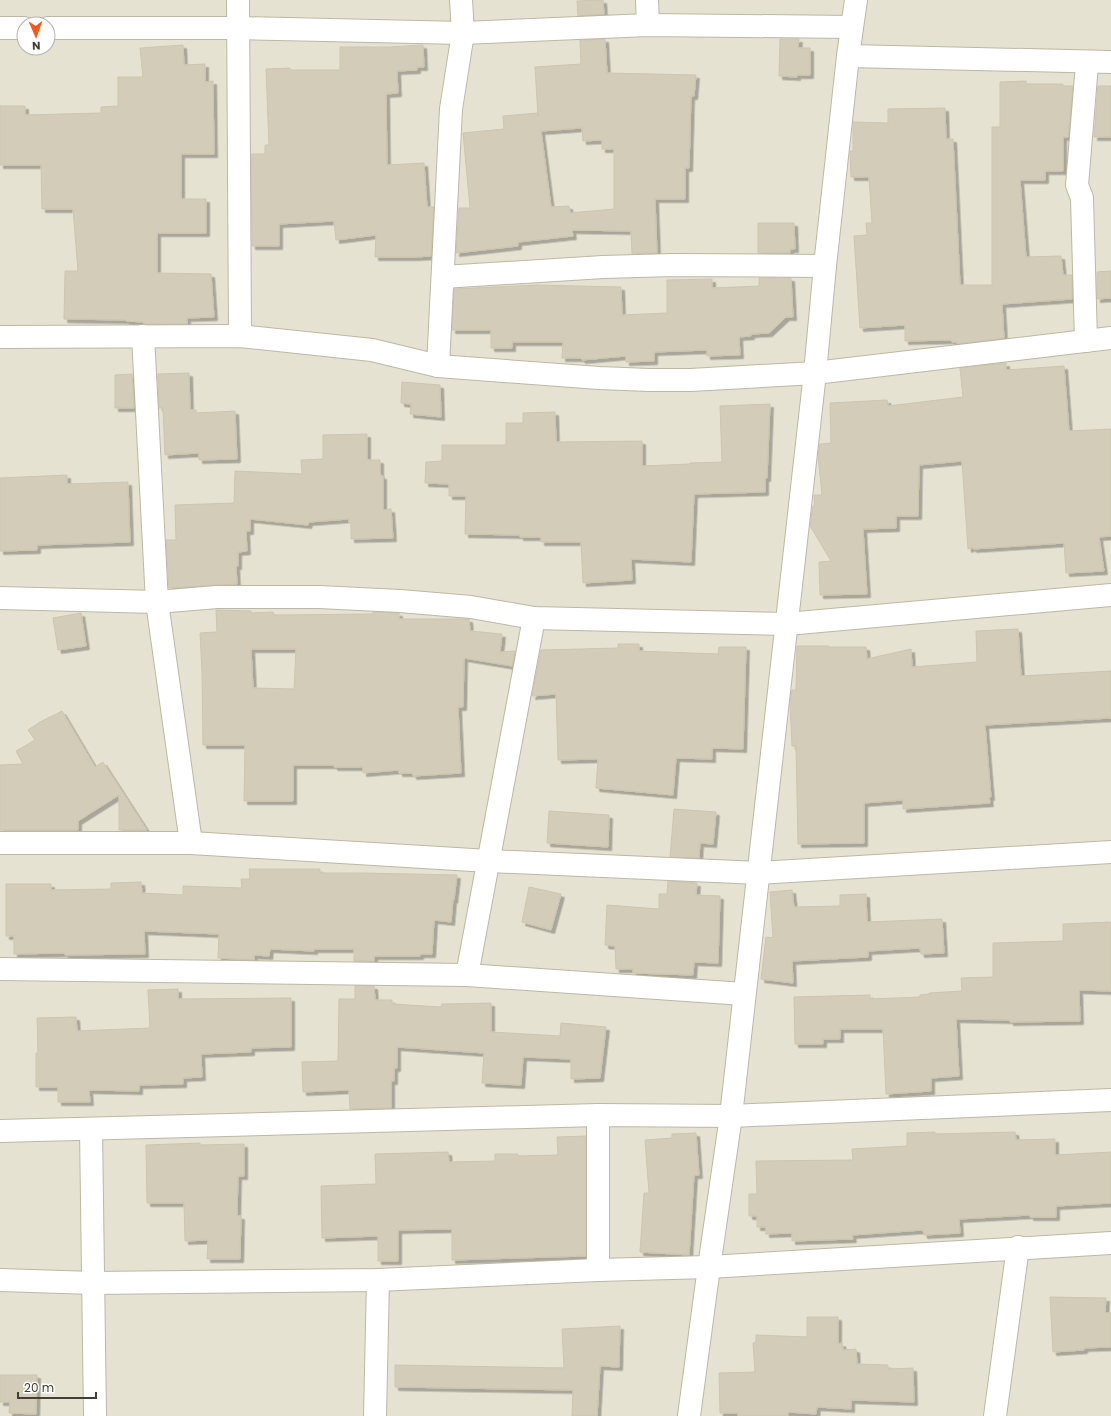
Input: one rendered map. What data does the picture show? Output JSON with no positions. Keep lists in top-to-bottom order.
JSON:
{
  "scale_bar": "20 m",
  "north": "bottom"
}
